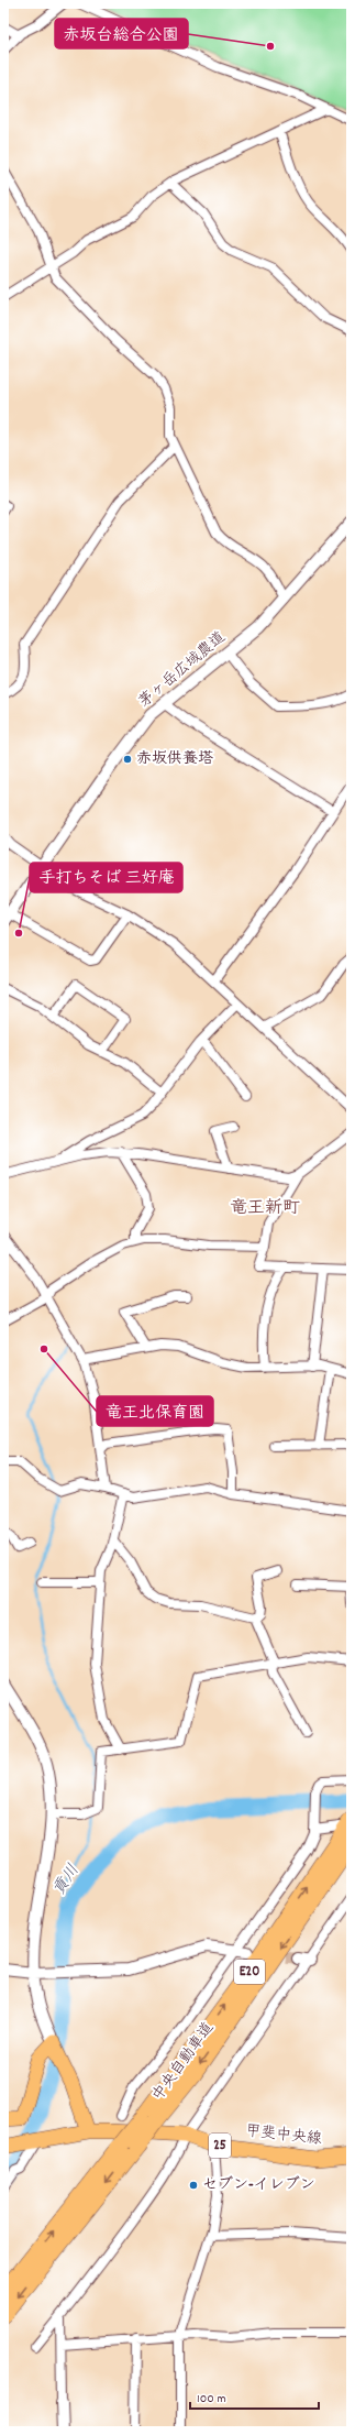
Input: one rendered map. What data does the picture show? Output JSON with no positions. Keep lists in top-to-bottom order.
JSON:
{
  "streets": {
    "highway": ["E20", "中央自動車道"],
    "main road": ["甲斐中央線", "25"],
    "street": ["茅ヶ岳広域農道"]
  },
  "districts": ["竜王新町"],
  "water": ["貢川"],
  "places": [
    "赤坂台総合公園",
    "赤坂供養塔",
    "手打ちそば 三好庵",
    "竜王北保育園",
    "セブン-イレブン"
  ],
  "scale_bar": "100 m"
}
